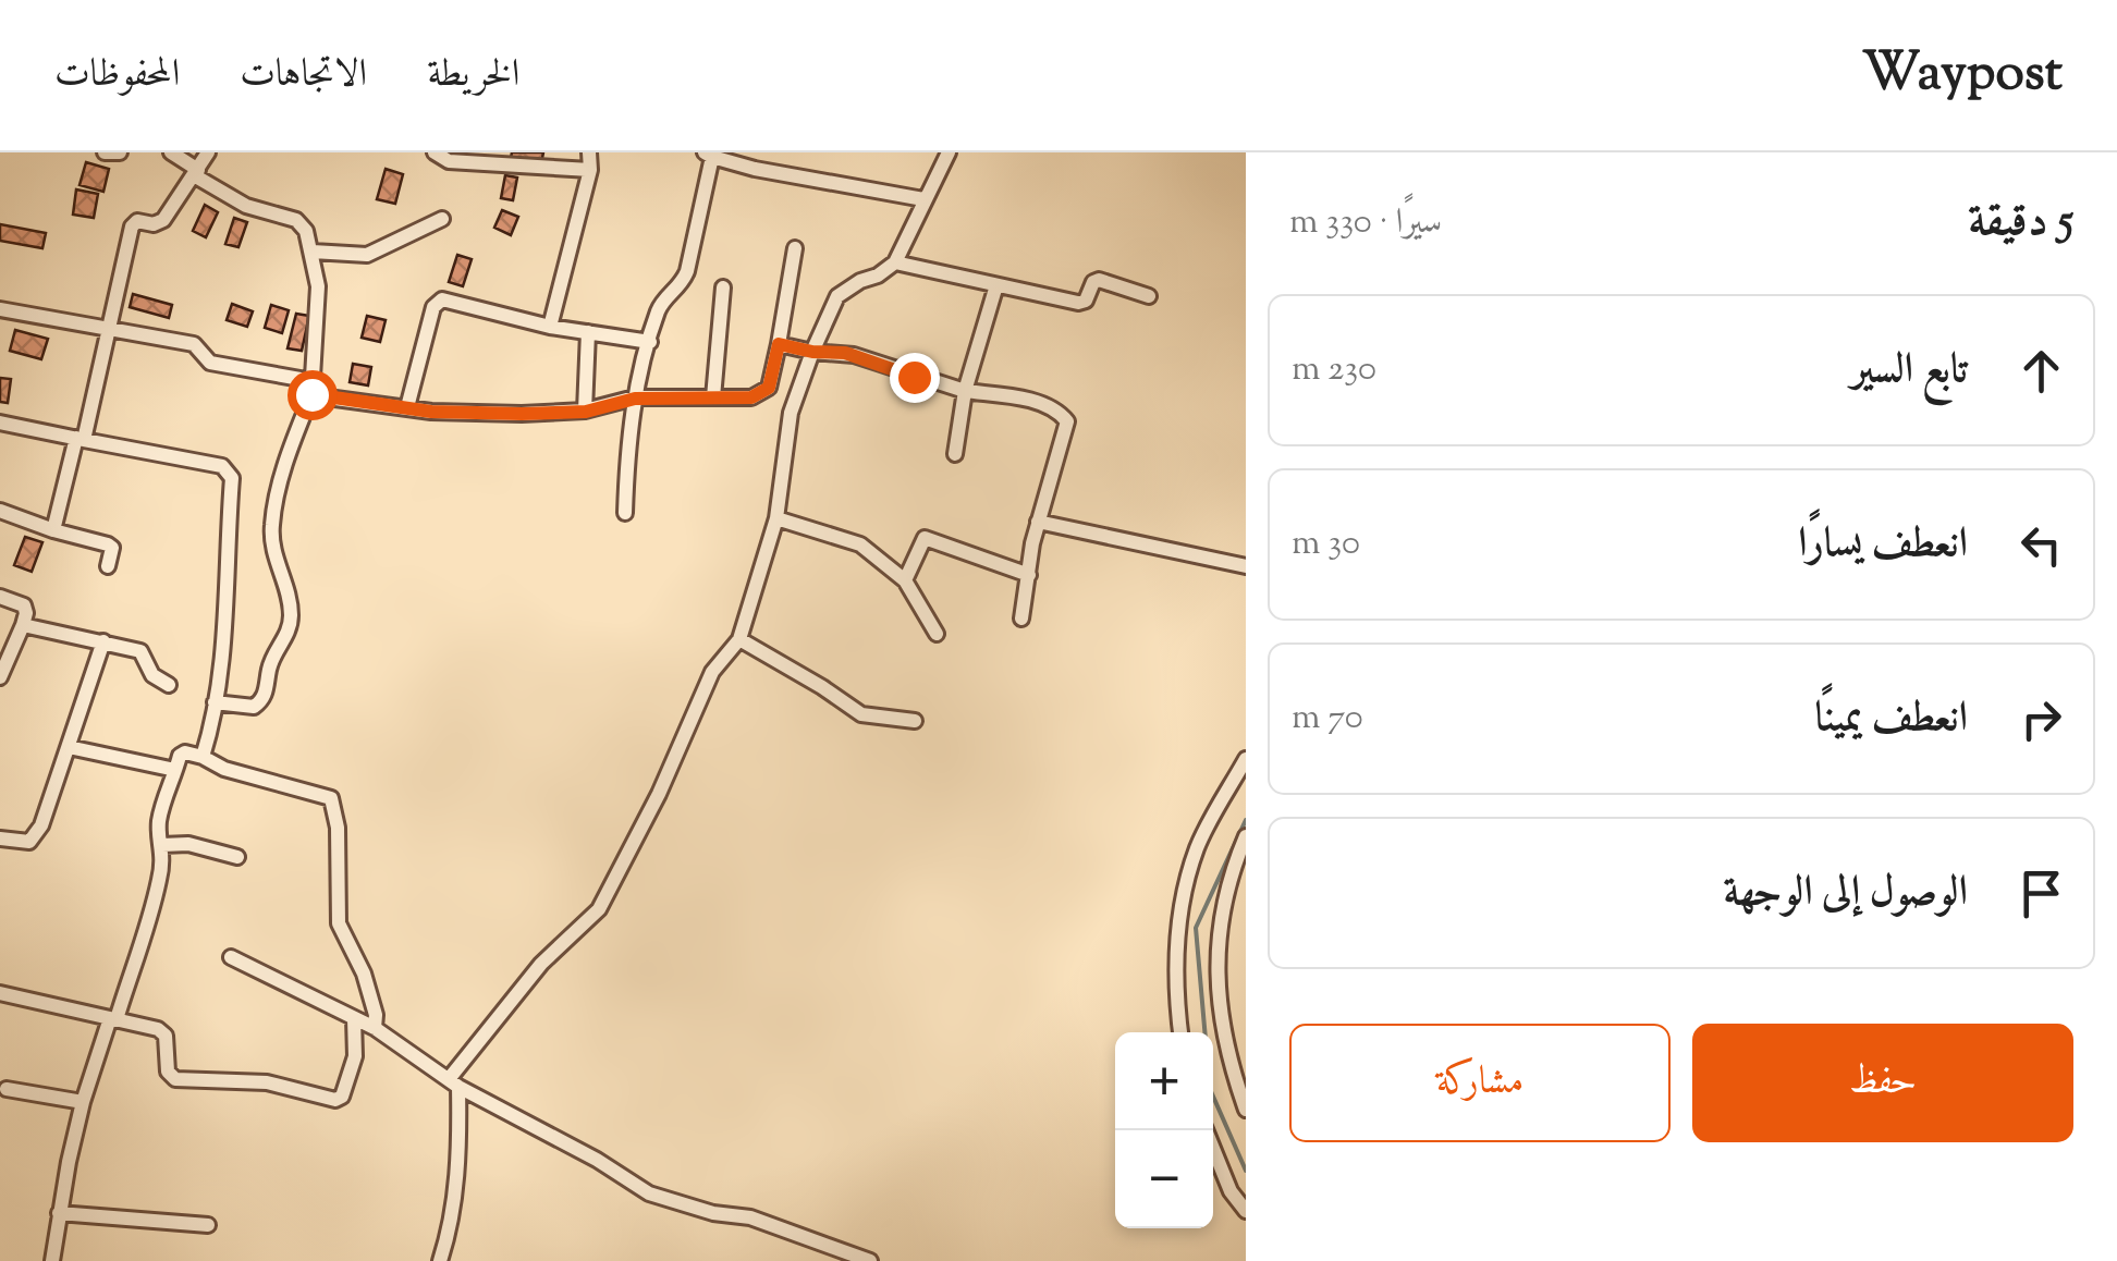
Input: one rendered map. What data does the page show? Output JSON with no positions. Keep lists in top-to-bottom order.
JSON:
{
  "page": {
    "header": "Waypost",
    "nav": ["الخريطة", "الاتجاهات", "المحفوظات"],
    "heading": ["5 دقيقة", "سيرًا · 330 m"],
    "list": [
      ["تابع السير", "230 m"],
      ["انعطف يسارًا", "30 m"],
      ["انعطف يمينًا", "70 m"],
      "الوصول إلى الوجهة"
    ],
    "buttons": ["حفظ", "مشاركة"],
    "map_buttons": ["+", "−"]
  }
}
